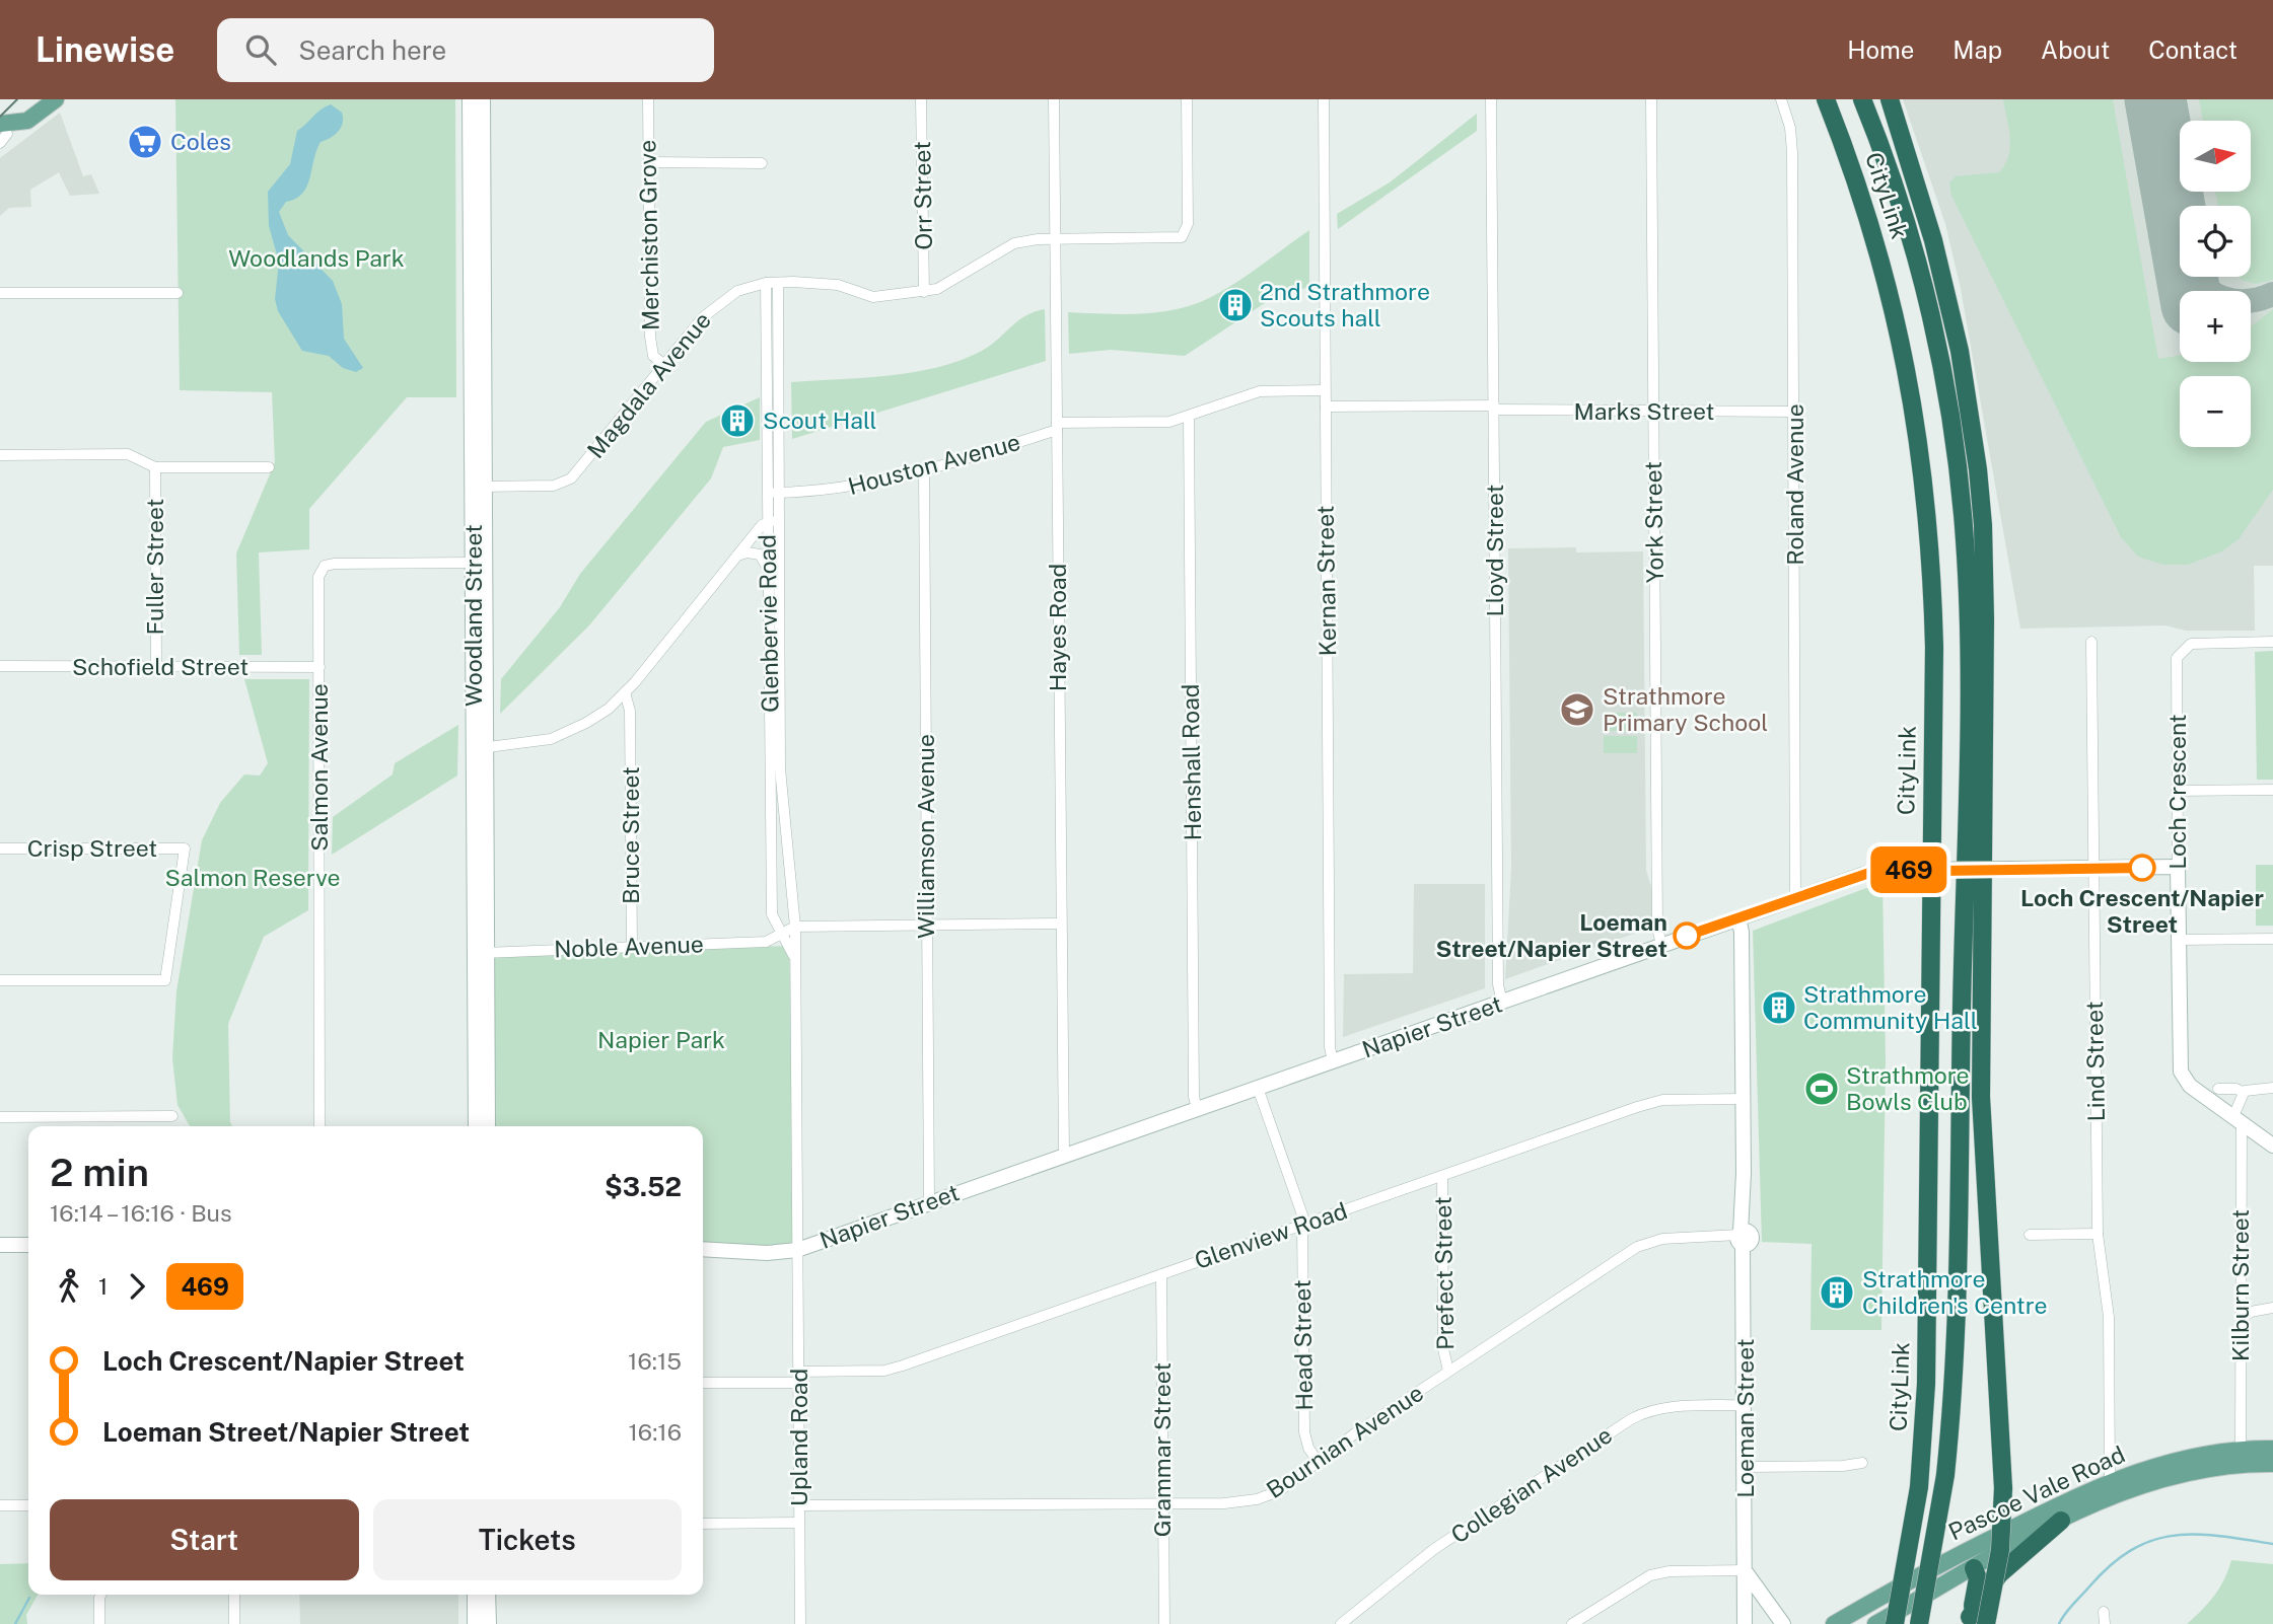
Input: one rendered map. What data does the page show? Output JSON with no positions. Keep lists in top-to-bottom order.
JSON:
{
  "streets": {
    "highway": ["CityLink"],
    "main road": ["Pascoe Vale Road"],
    "street": [
      "Orr Street",
      "Merchiston Grove",
      "Magdala Avenue",
      "Marks Street",
      "Houston Avenue",
      "Roland Avenue",
      "York Street",
      "Lloyd Street",
      "Fuller Street",
      "Kernan Street",
      "Woodland Street",
      "Glenbervie Road",
      "Hayes Road",
      "Schofield Street",
      "Henshall Road",
      "Salmon Avenue",
      "Loch Crescent",
      "Bruce Street",
      "Williamson Avenue",
      "Crisp Street",
      "Noble Avenue",
      "Napier Street",
      "Lind Street",
      "Glenview Road",
      "Prefect Street",
      "Kilburn Street",
      "Head Street",
      "Loeman Street",
      "Upland Road",
      "Bournian Avenue",
      "Grammar Street",
      "Collegian Avenue"
    ]
  },
  "crossings": [
    ["Orr Street", "Magdala Avenue"],
    ["Merchiston Grove", "Magdala Avenue"],
    ["Magdala Avenue", "Woodland Street"],
    ["Magdala Avenue", "Glenbervie Road"],
    ["Magdala Avenue", "Hayes Road"],
    ["Marks Street", "Roland Avenue"],
    ["Marks Street", "York Street"],
    ["Marks Street", "Lloyd Street"],
    ["Marks Street", "Kernan Street"],
    ["Houston Avenue", "Kernan Street"],
    ["Houston Avenue", "Glenbervie Road"],
    ["Houston Avenue", "Hayes Road"],
    ["Houston Avenue", "Henshall Road"],
    ["Houston Avenue", "Williamson Avenue"],
    ["Roland Avenue", "Napier Street"],
    ["York Street", "Napier Street"],
    ["Lloyd Street", "Napier Street"],
    ["Fuller Street", "Schofield Street"],
    ["Kernan Street", "Napier Street"],
    ["Woodland Street", "Salmon Avenue"],
    ["Woodland Street", "Noble Avenue"],
    ["Glenbervie Road", "Noble Avenue"],
    ["Glenbervie Road", "Napier Street"],
    ["Glenbervie Road", "Upland Road"],
    ["Hayes Road", "Napier Street"],
    ["Schofield Street", "Salmon Avenue"],
    ["Henshall Road", "Napier Street"],
    ["Loch Crescent", "Napier Street"],
    ["Loch Crescent", "Kilburn Street"],
    ["Bruce Street", "Noble Avenue"],
    ["Williamson Avenue", "Napier Street"],
    ["Napier Street", "Lind Street"],
    ["Napier Street", "Head Street"],
    ["Napier Street", "Loeman Street"],
    ["Napier Street", "Upland Road"],
    ["Lind Street", "Pascoe Vale Road"],
    ["Glenview Road", "Prefect Street"],
    ["Glenview Road", "Head Street"],
    ["Glenview Road", "Loeman Street"],
    ["Glenview Road", "Upland Road"],
    ["Glenview Road", "Grammar Street"],
    ["Prefect Street", "Bournian Avenue"],
    ["Kilburn Street", "Pascoe Vale Road"],
    ["Head Street", "Bournian Avenue"],
    ["Loeman Street", "Bournian Avenue"],
    ["Loeman Street", "Collegian Avenue"],
    ["Upland Road", "Bournian Avenue"],
    ["Bournian Avenue", "Grammar Street"]
  ],
  "parks": ["Woodlands Park", "Salmon Reserve", "Napier Park"],
  "places": {
    "supermarket": ["Coles"],
    "building": [
      "2nd Strathmore Scouts hall",
      "Scout Hall",
      "Strathmore Community Hall",
      "Strathmore Children's Centre"
    ],
    "school or university": ["Strathmore Primary School"],
    "other": ["Loch Crescent/Napier Street", "Loeman Street/Napier Street"],
    "sports": ["Strathmore Bowls Club"]
  },
  "lines": ["bus line 469"],
  "north": "right",
  "page": {
    "header": "Linewise",
    "search": "Search here",
    "nav": [
      "Home",
      "Map",
      "About",
      "Contact"
    ],
    "on_map": "469",
    "map_buttons": ["+", "−"],
    "heading": ["2 min", "16:14 – 16:16 · Bus", "$3.52"],
    "legs": ["1", "469"],
    "list": [
      {
        "name": "Loch Crescent/Napier Street",
        "value": "16:15"
      },
      {
        "name": "Loeman Street/Napier Street",
        "value": "16:16"
      }
    ],
    "buttons": ["Start", "Tickets"]
  }
}
